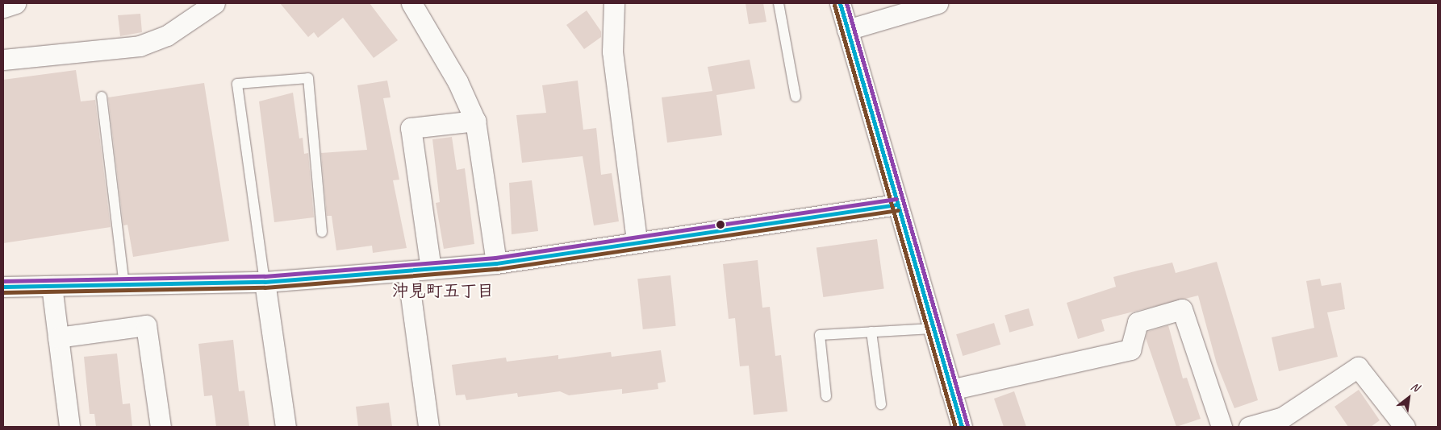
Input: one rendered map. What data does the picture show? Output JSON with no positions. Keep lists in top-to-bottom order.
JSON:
{
  "districts": ["沖見町五丁目"],
  "north": "top right"
}
